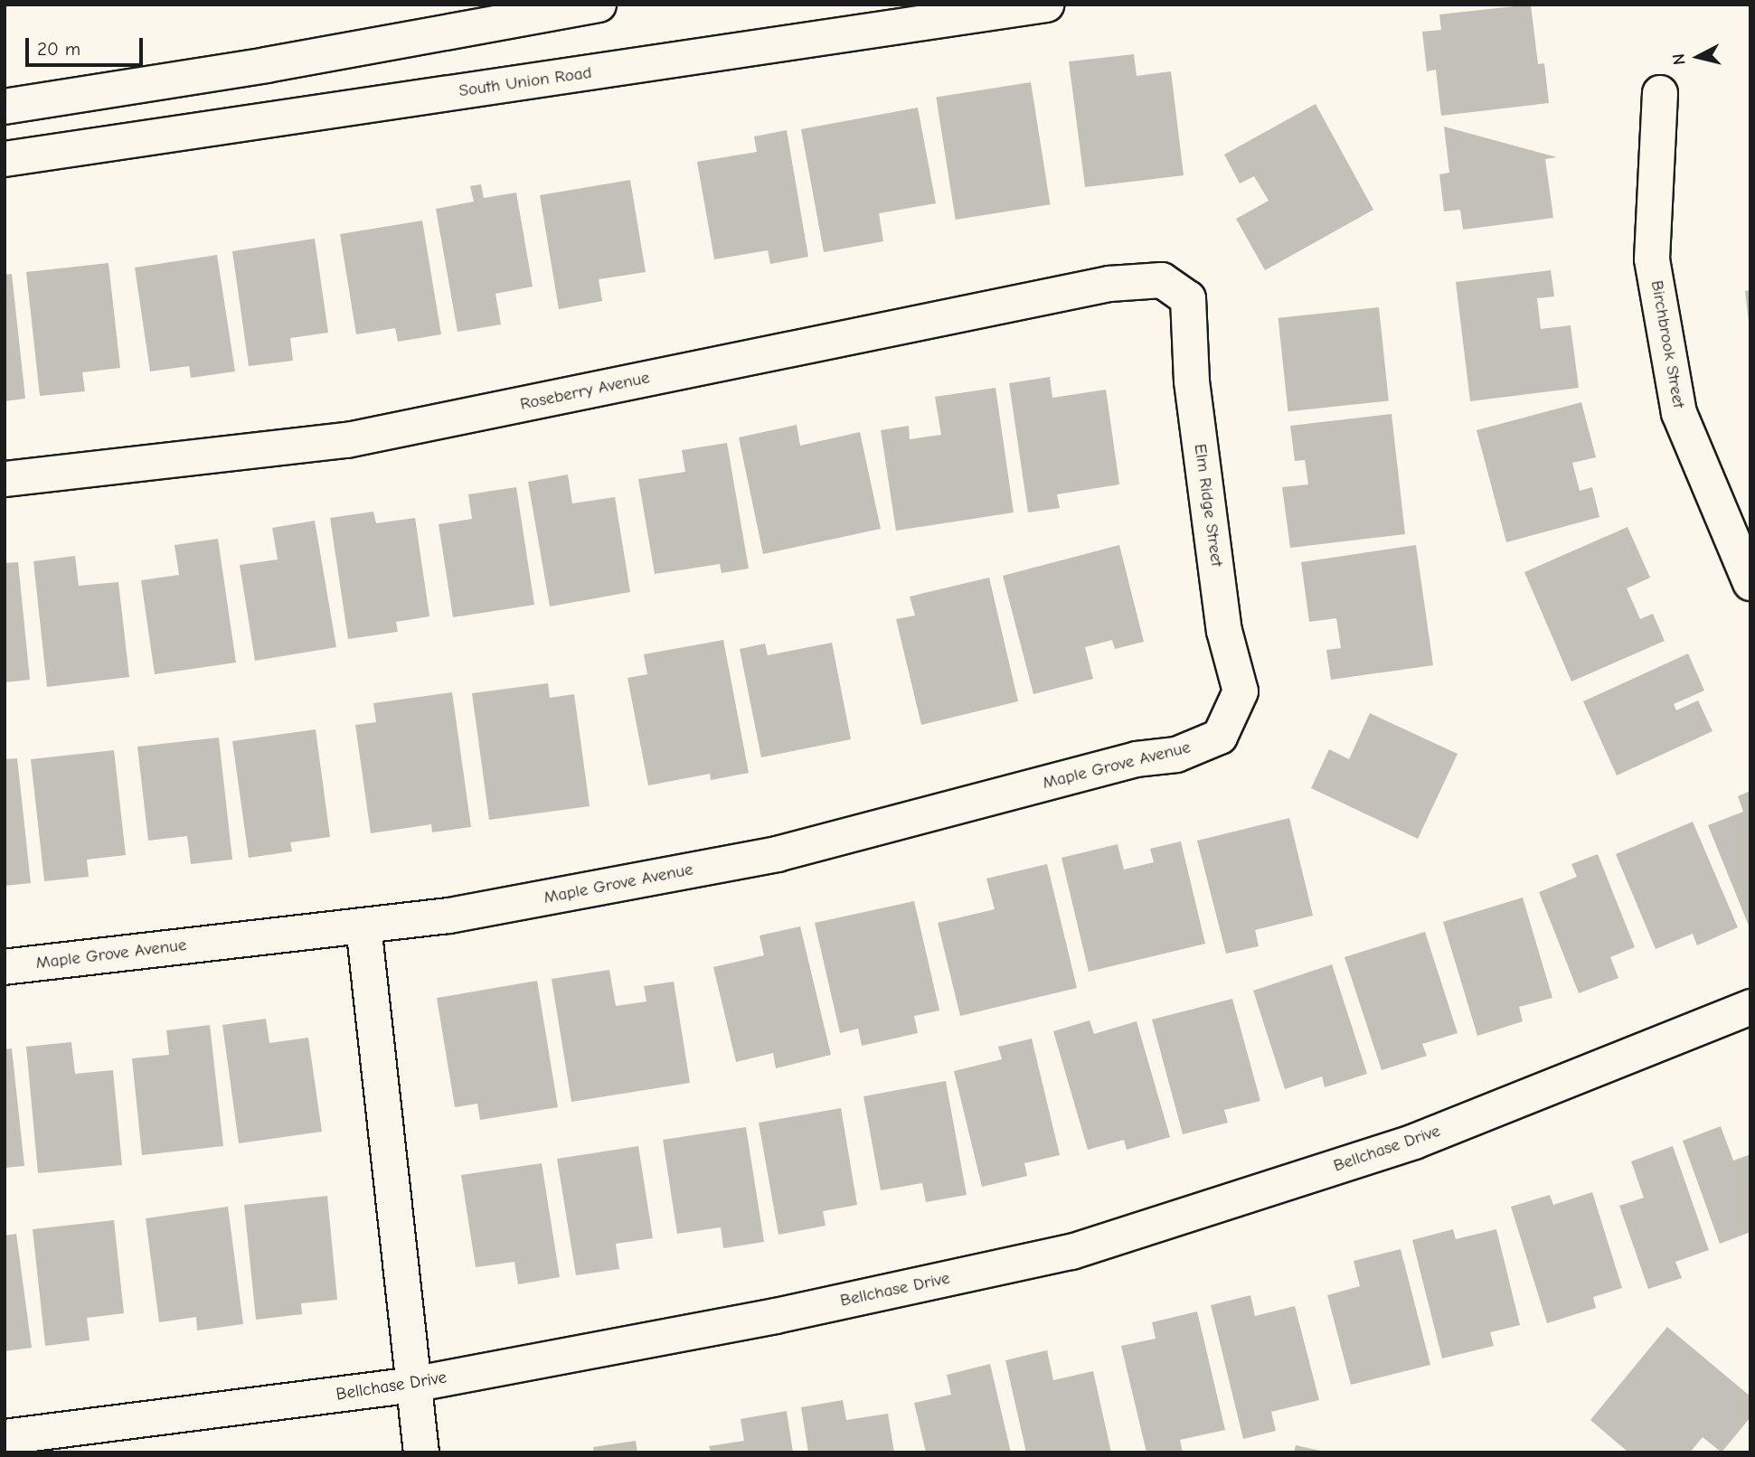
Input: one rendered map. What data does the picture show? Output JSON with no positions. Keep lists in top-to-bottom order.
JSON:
{
  "streets": {
    "street": [
      "South Union Road",
      "Birchbrook Street",
      "Roseberry Avenue",
      "Elm Ridge Street",
      "Maple Grove Avenue",
      "Bellchase Drive"
    ]
  },
  "crossings": [
    ["Roseberry Avenue", "Elm Ridge Street"],
    ["Elm Ridge Street", "Maple Grove Avenue"]
  ],
  "scale_bar": "20 m",
  "north": "left"
}
